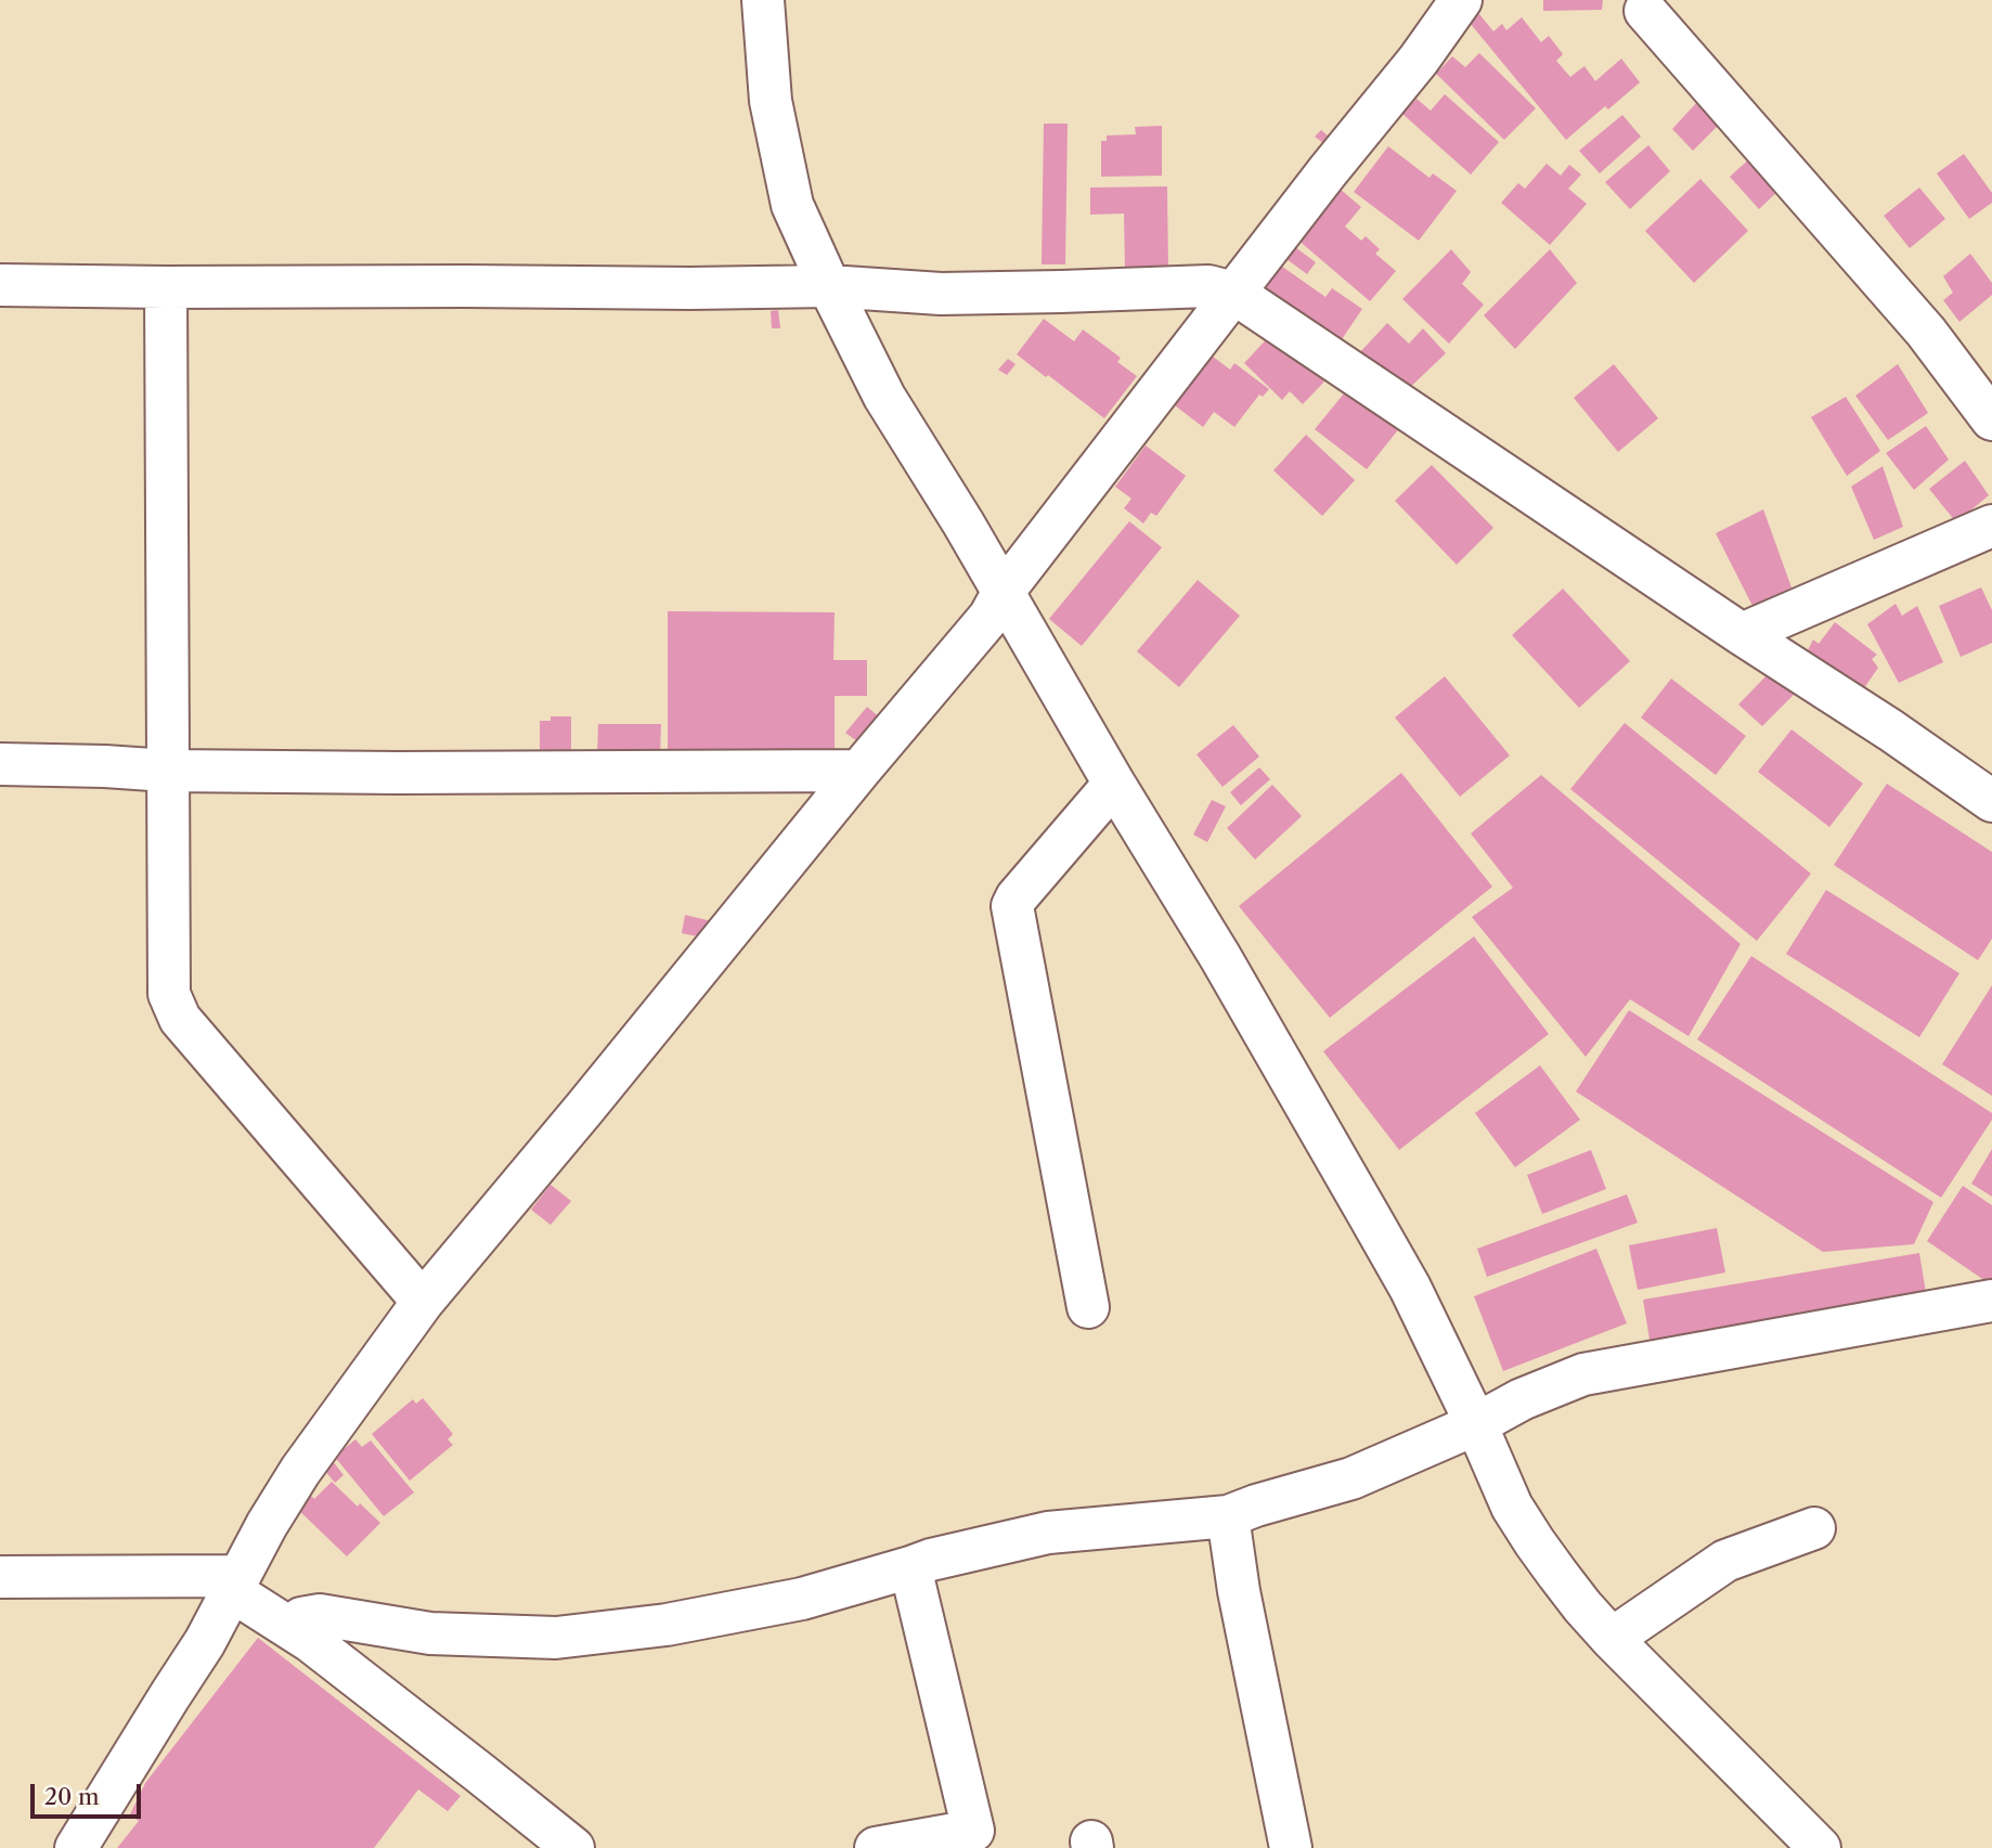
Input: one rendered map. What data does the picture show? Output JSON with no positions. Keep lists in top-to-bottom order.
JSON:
{
  "scale_bar": "20 m"
}
